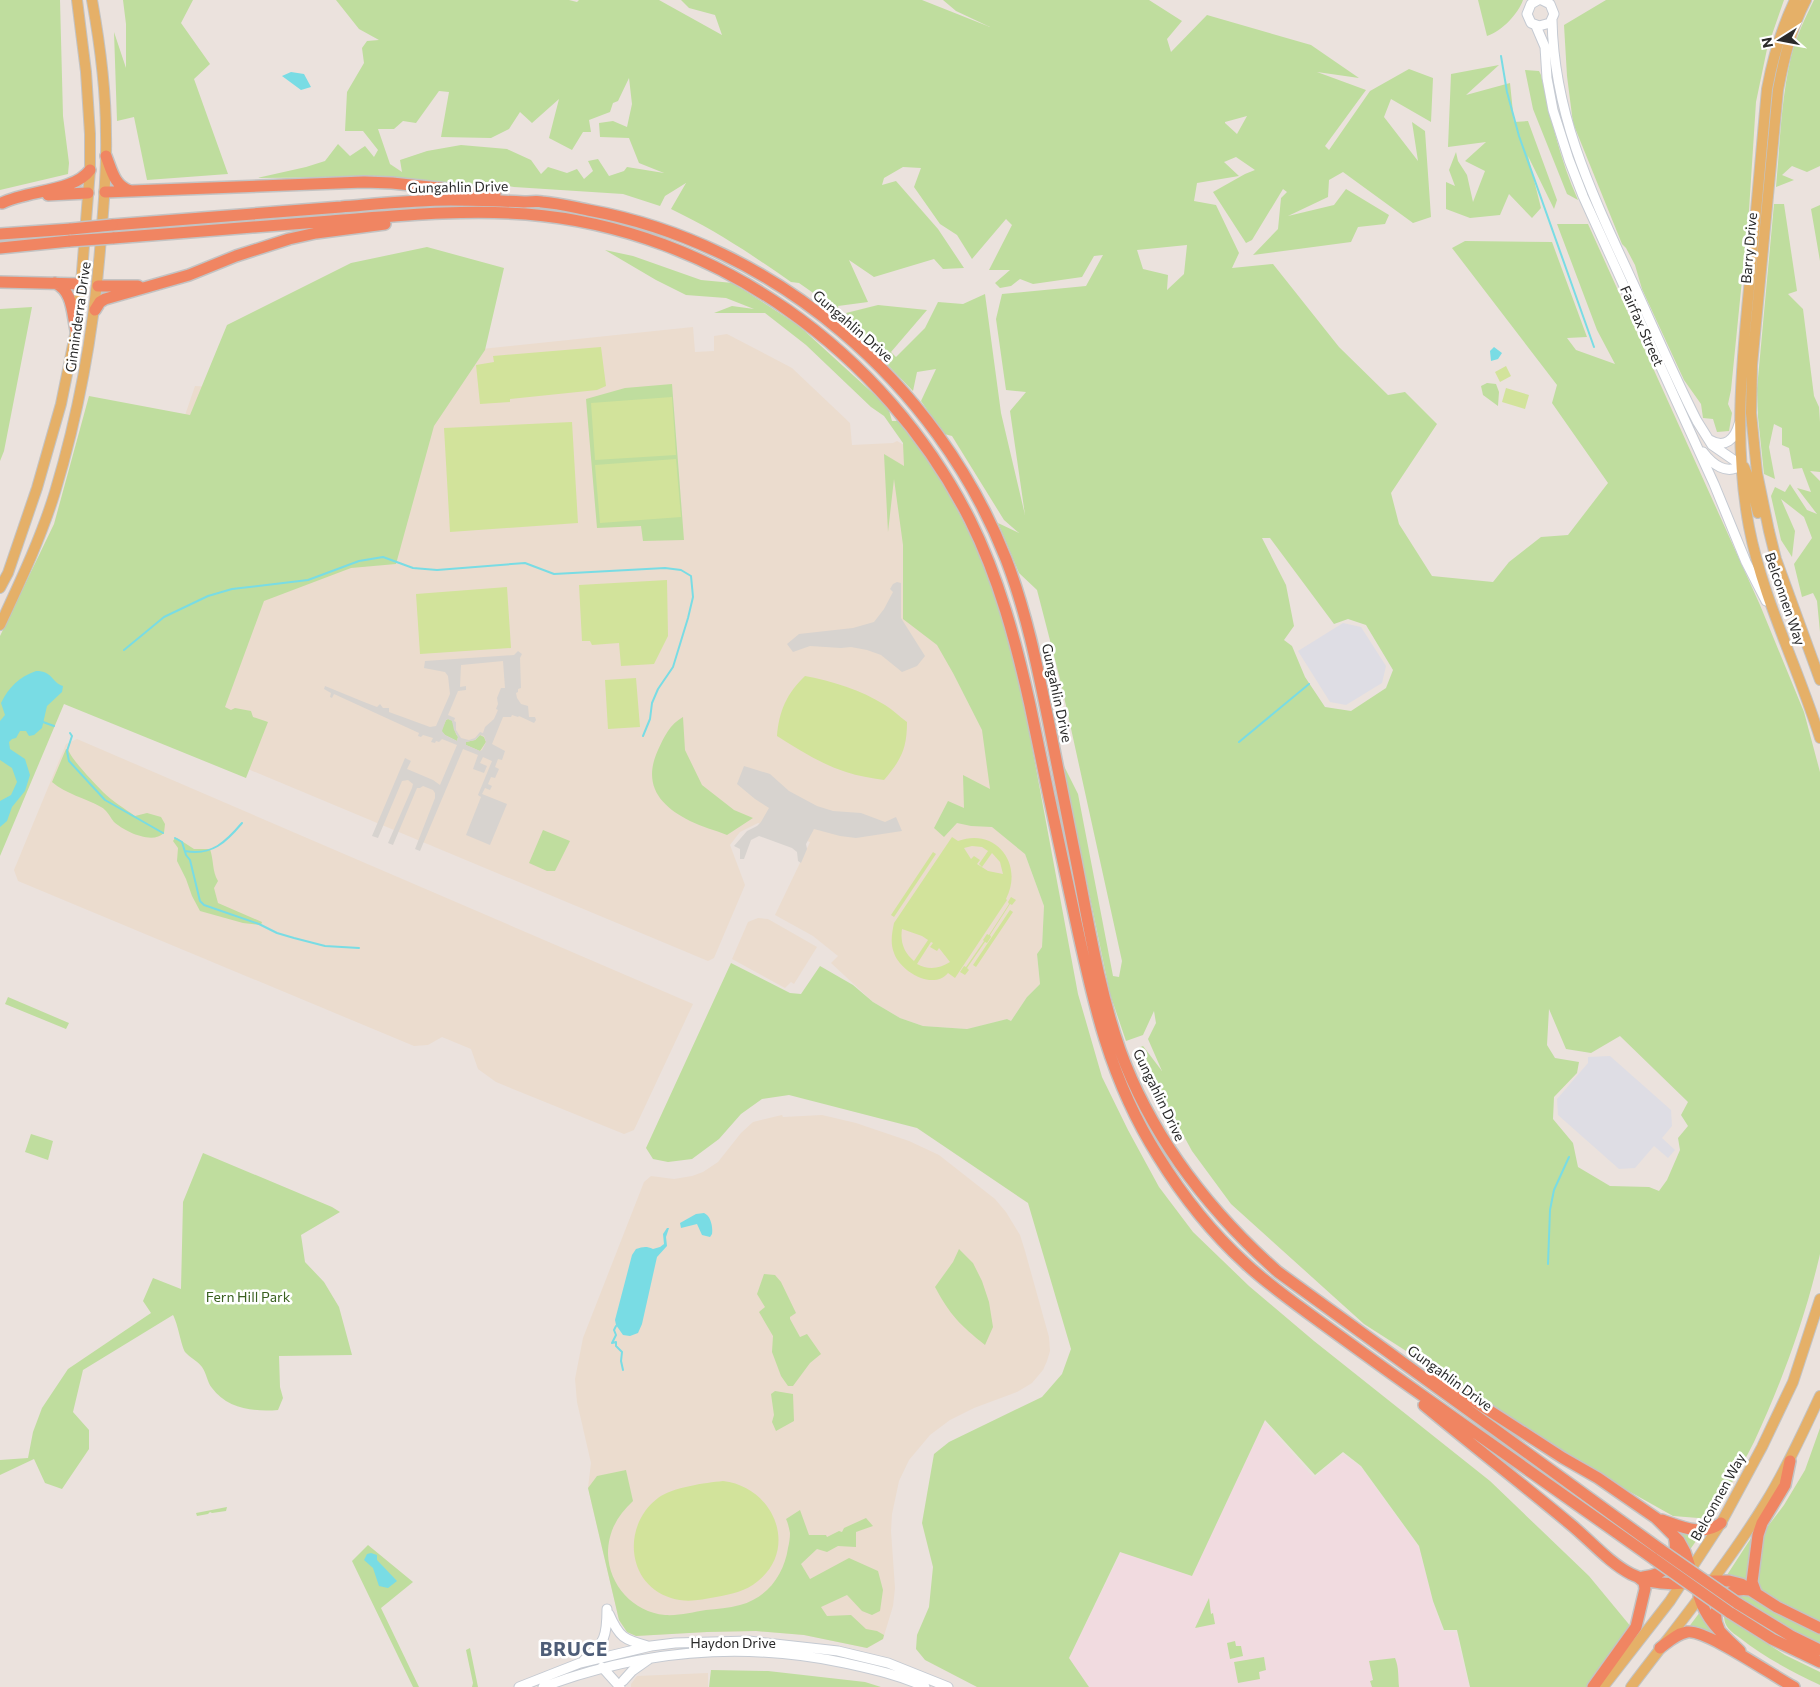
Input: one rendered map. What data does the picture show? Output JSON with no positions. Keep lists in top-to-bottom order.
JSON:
{
  "streets": {
    "highway": ["Gungahlin Drive"],
    "main road": [
      "Barry Drive",
      "Ginninderra Drive",
      "Fairfax Street",
      "Belconnen Way",
      "Haydon Drive"
    ]
  },
  "crossings": [
    ["Barry Drive", "Fairfax Street"],
    ["Barry Drive", "Belconnen Way"],
    ["Fairfax Street", "Belconnen Way"]
  ],
  "districts": ["BRUCE"],
  "parks": ["Fern Hill Park"],
  "north": "left"
}
